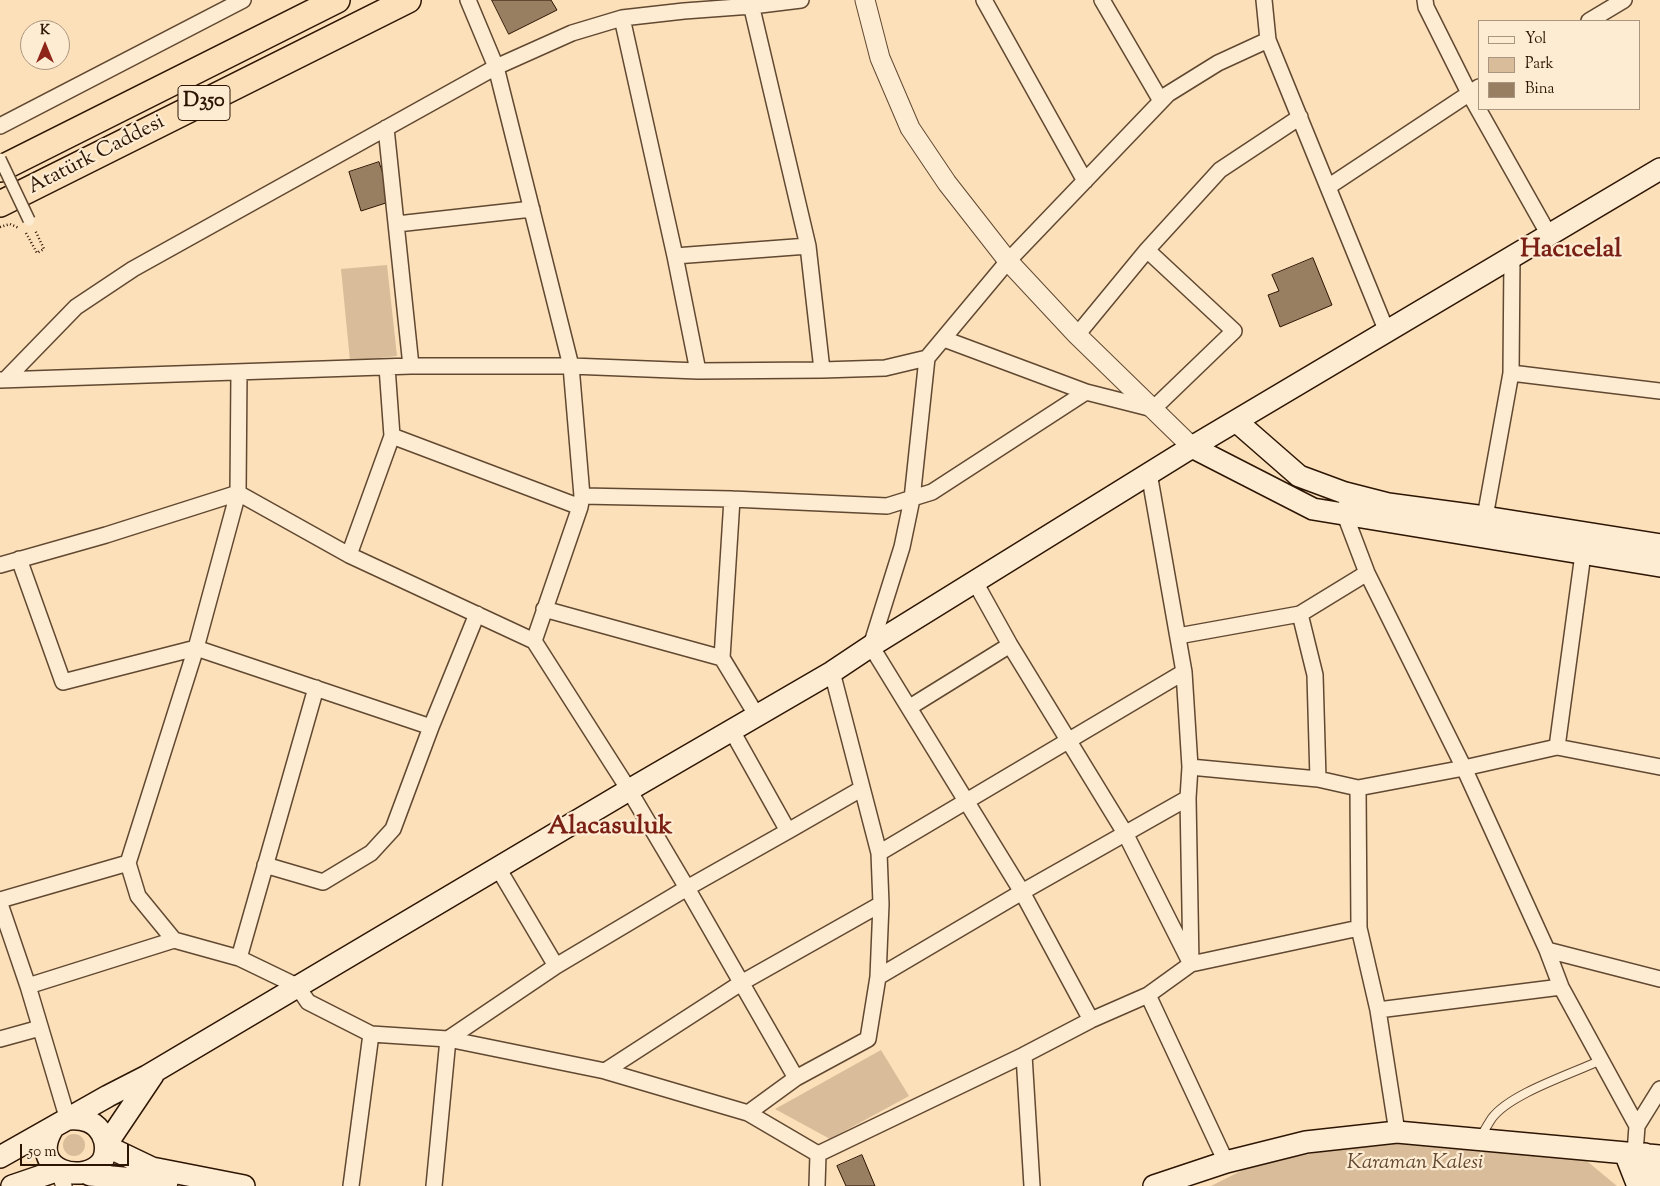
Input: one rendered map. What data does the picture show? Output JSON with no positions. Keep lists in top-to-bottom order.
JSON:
{
  "streets": {
    "highway": ["D350", "Atatürk Caddesi"]
  },
  "districts": ["Hacıcelal", "Alacasuluk"],
  "parks": ["Karaman Kalesi"],
  "legend": ["Yol", "Park", "Bina"],
  "scale_bar": "50 m",
  "north": "top"
}
